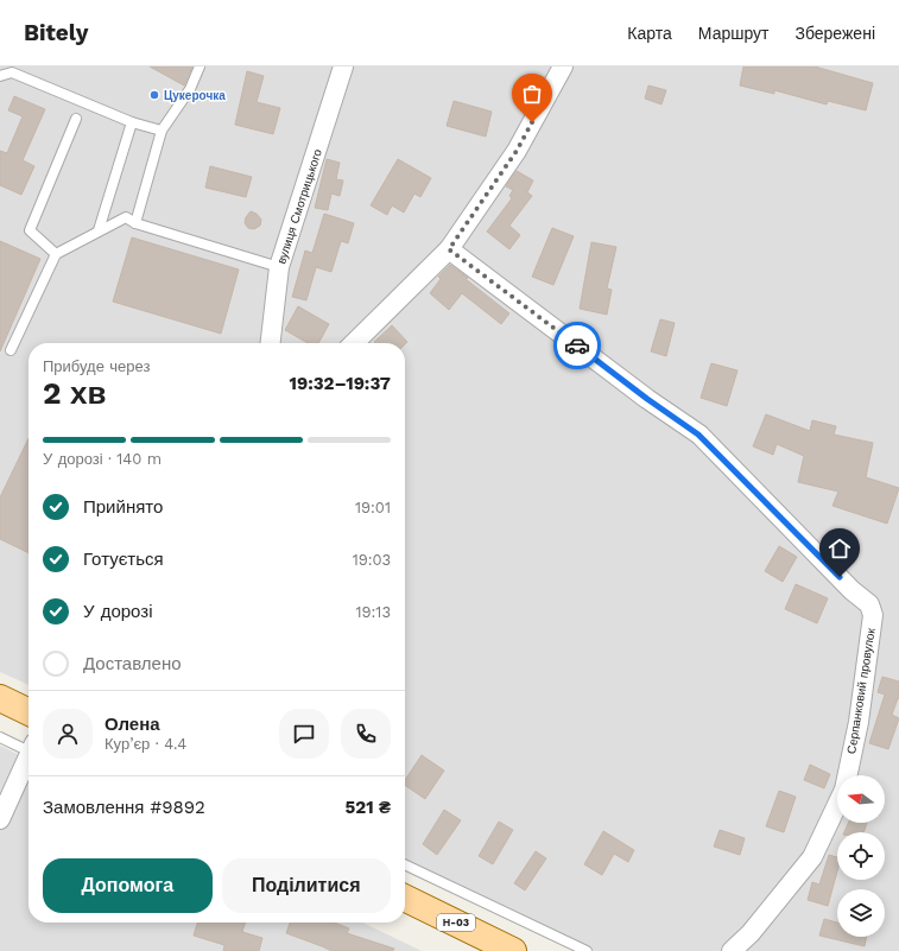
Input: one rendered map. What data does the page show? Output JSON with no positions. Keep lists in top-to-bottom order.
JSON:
{
  "streets": {
    "main road": ["Н-03"],
    "street": ["вулиця Смотрицького", "Серпанковий провулок"]
  },
  "places": ["Цукерочка"],
  "north": "left",
  "page": {
    "header": "Bitely",
    "nav": ["Карта", "Маршрут", "Збережені"],
    "heading": ["2 хв", "Прибуде через", "19:32–19:37"],
    "panel": [
      "Олена",
      "Кур’єр · 4.4",
      "Замовлення #9892",
      "521 ₴"
    ],
    "bar": "У дорозі · 140 m",
    "list": [
      ["Прийнято", "19:01"],
      ["Готується", "19:03"],
      ["У дорозі", "19:13"],
      "Доставлено"
    ],
    "buttons": ["Допомога", "Поділитися"]
  }
}
